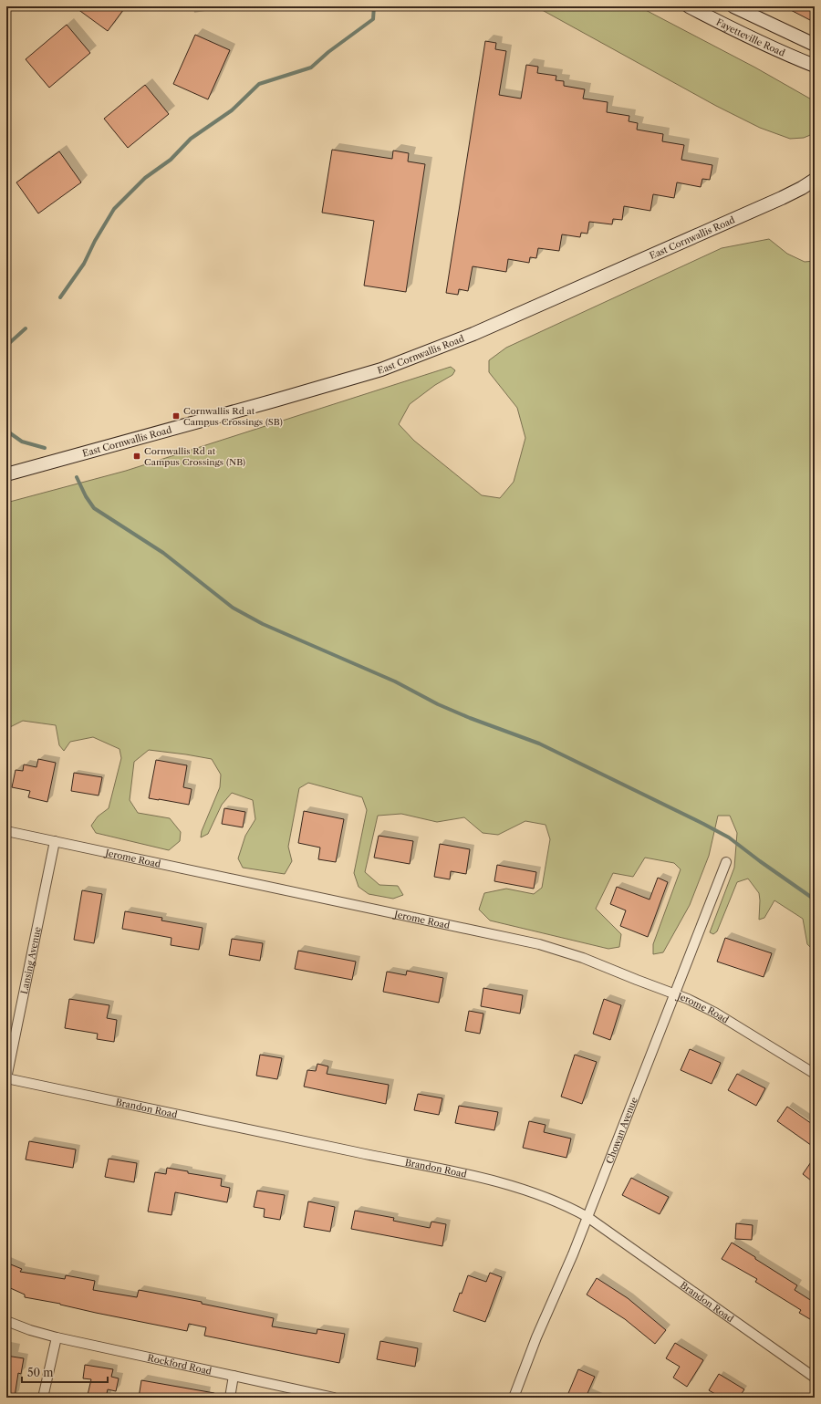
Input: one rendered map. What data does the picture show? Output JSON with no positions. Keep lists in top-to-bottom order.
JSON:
{
  "streets": {
    "street": [
      "Fayetteville Road",
      "East Cornwallis Road",
      "Jerome Road",
      "Lansing Avenue",
      "Brandon Road",
      "Chowan Avenue",
      "Rockford Road"
    ]
  },
  "crossings": [
    ["Jerome Road", "Lansing Avenue"],
    ["Jerome Road", "Chowan Avenue"],
    ["Lansing Avenue", "Brandon Road"],
    ["Brandon Road", "Chowan Avenue"]
  ],
  "places": {
    "transit": ["Cornwallis Rd at Campus Crossings (SB)", "Cornwallis Rd at Campus Crossings (NB)"]
  },
  "scale_bar": "50 m"
}
